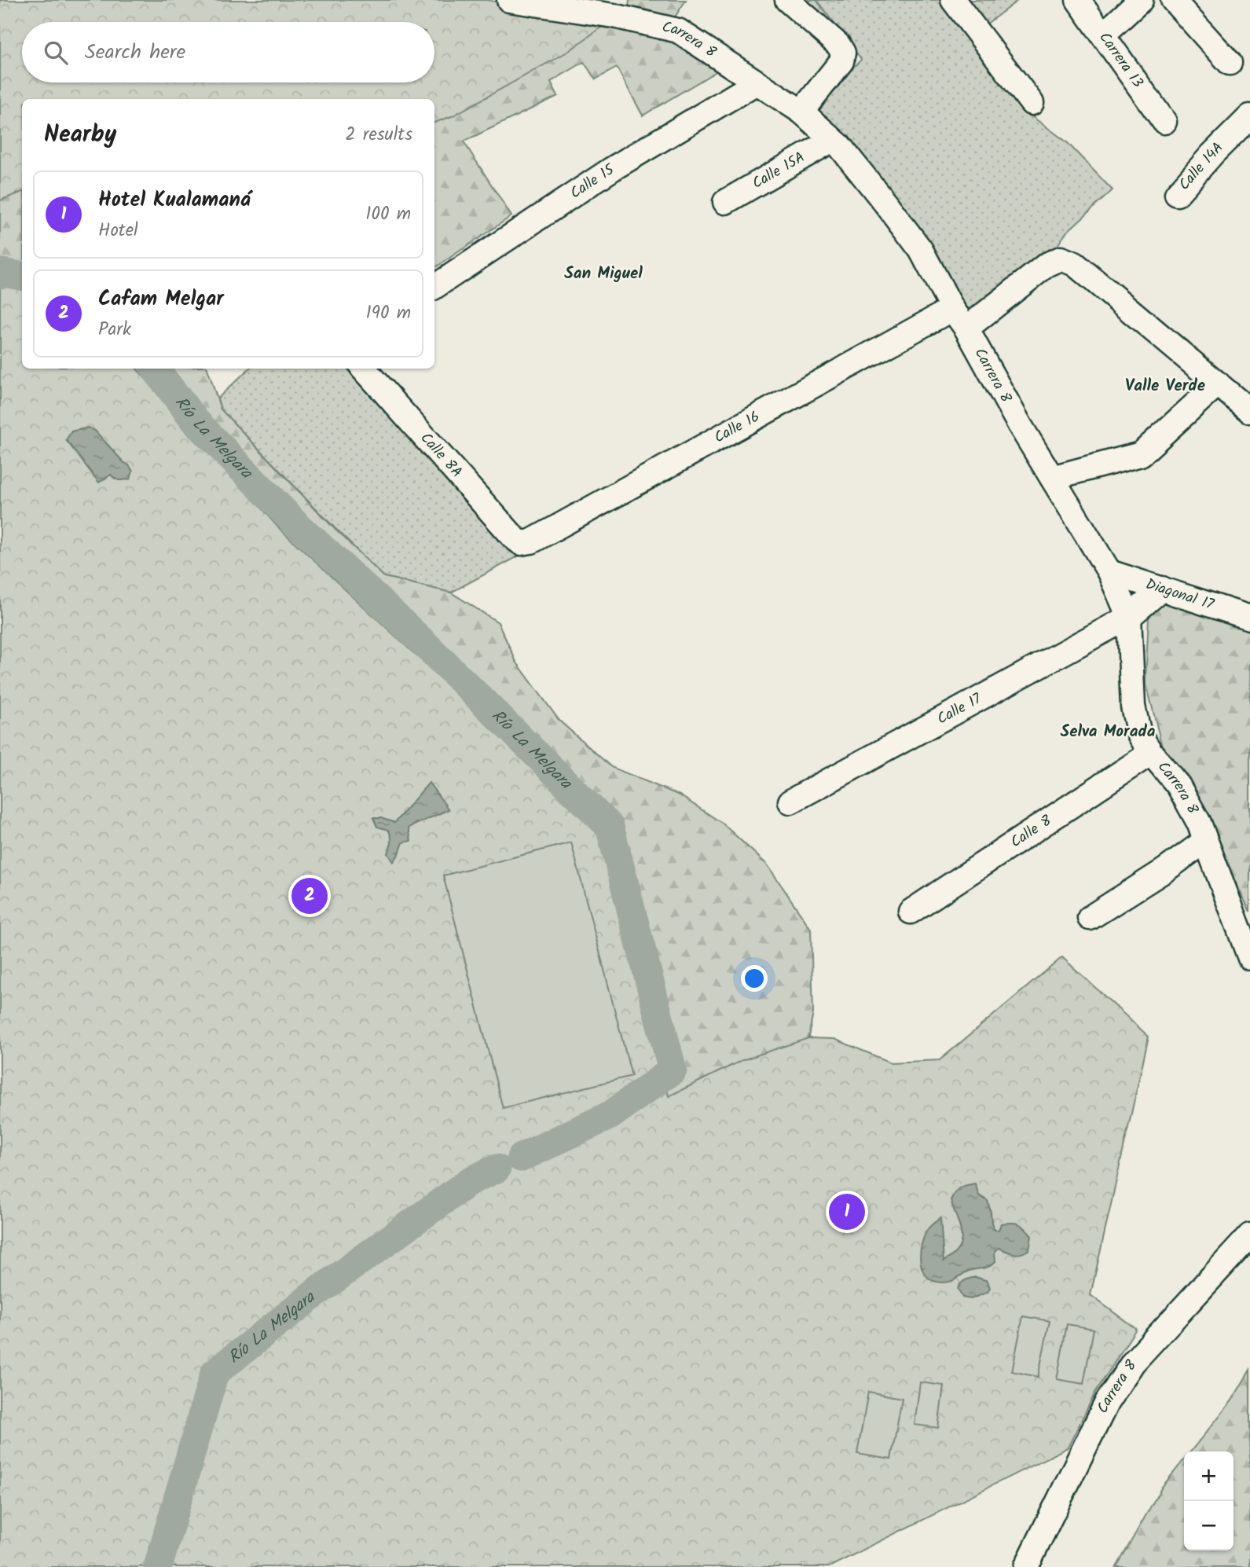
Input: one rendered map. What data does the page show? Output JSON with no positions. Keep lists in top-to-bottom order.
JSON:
{
  "streets": {
    "street": [
      "Carrera 8",
      "Carrera 13",
      "Calle 14A",
      "Calle 15A",
      "Calle 15",
      "Calle 16",
      "Calle 8A",
      "Diagonal 17",
      "Calle 17",
      "Calle 8"
    ]
  },
  "crossings": [
    ["Carrera 8", "Calle 15A"],
    ["Carrera 8", "Calle 15"],
    ["Carrera 8", "Calle 16"],
    ["Carrera 8", "Diagonal 17"],
    ["Carrera 8", "Calle 17"],
    ["Carrera 8", "Calle 8"],
    ["Calle 16", "Calle 8A"],
    ["Diagonal 17", "Calle 17"]
  ],
  "districts": ["San Miguel", "Valle Verde", "Selva Morada"],
  "water": ["Río La Melgara"],
  "page": {
    "search": "Search here",
    "heading": ["Nearby", "2 results"],
    "list": [
      {
        "mark": "1",
        "name": "Hotel Kualamaná",
        "note": "Hotel",
        "value": "100 m"
      },
      {
        "mark": "2",
        "name": "Cafam Melgar",
        "note": "Park",
        "value": "190 m"
      }
    ],
    "pins": ["2", "1"],
    "map_buttons": ["+", "−"]
  }
}
